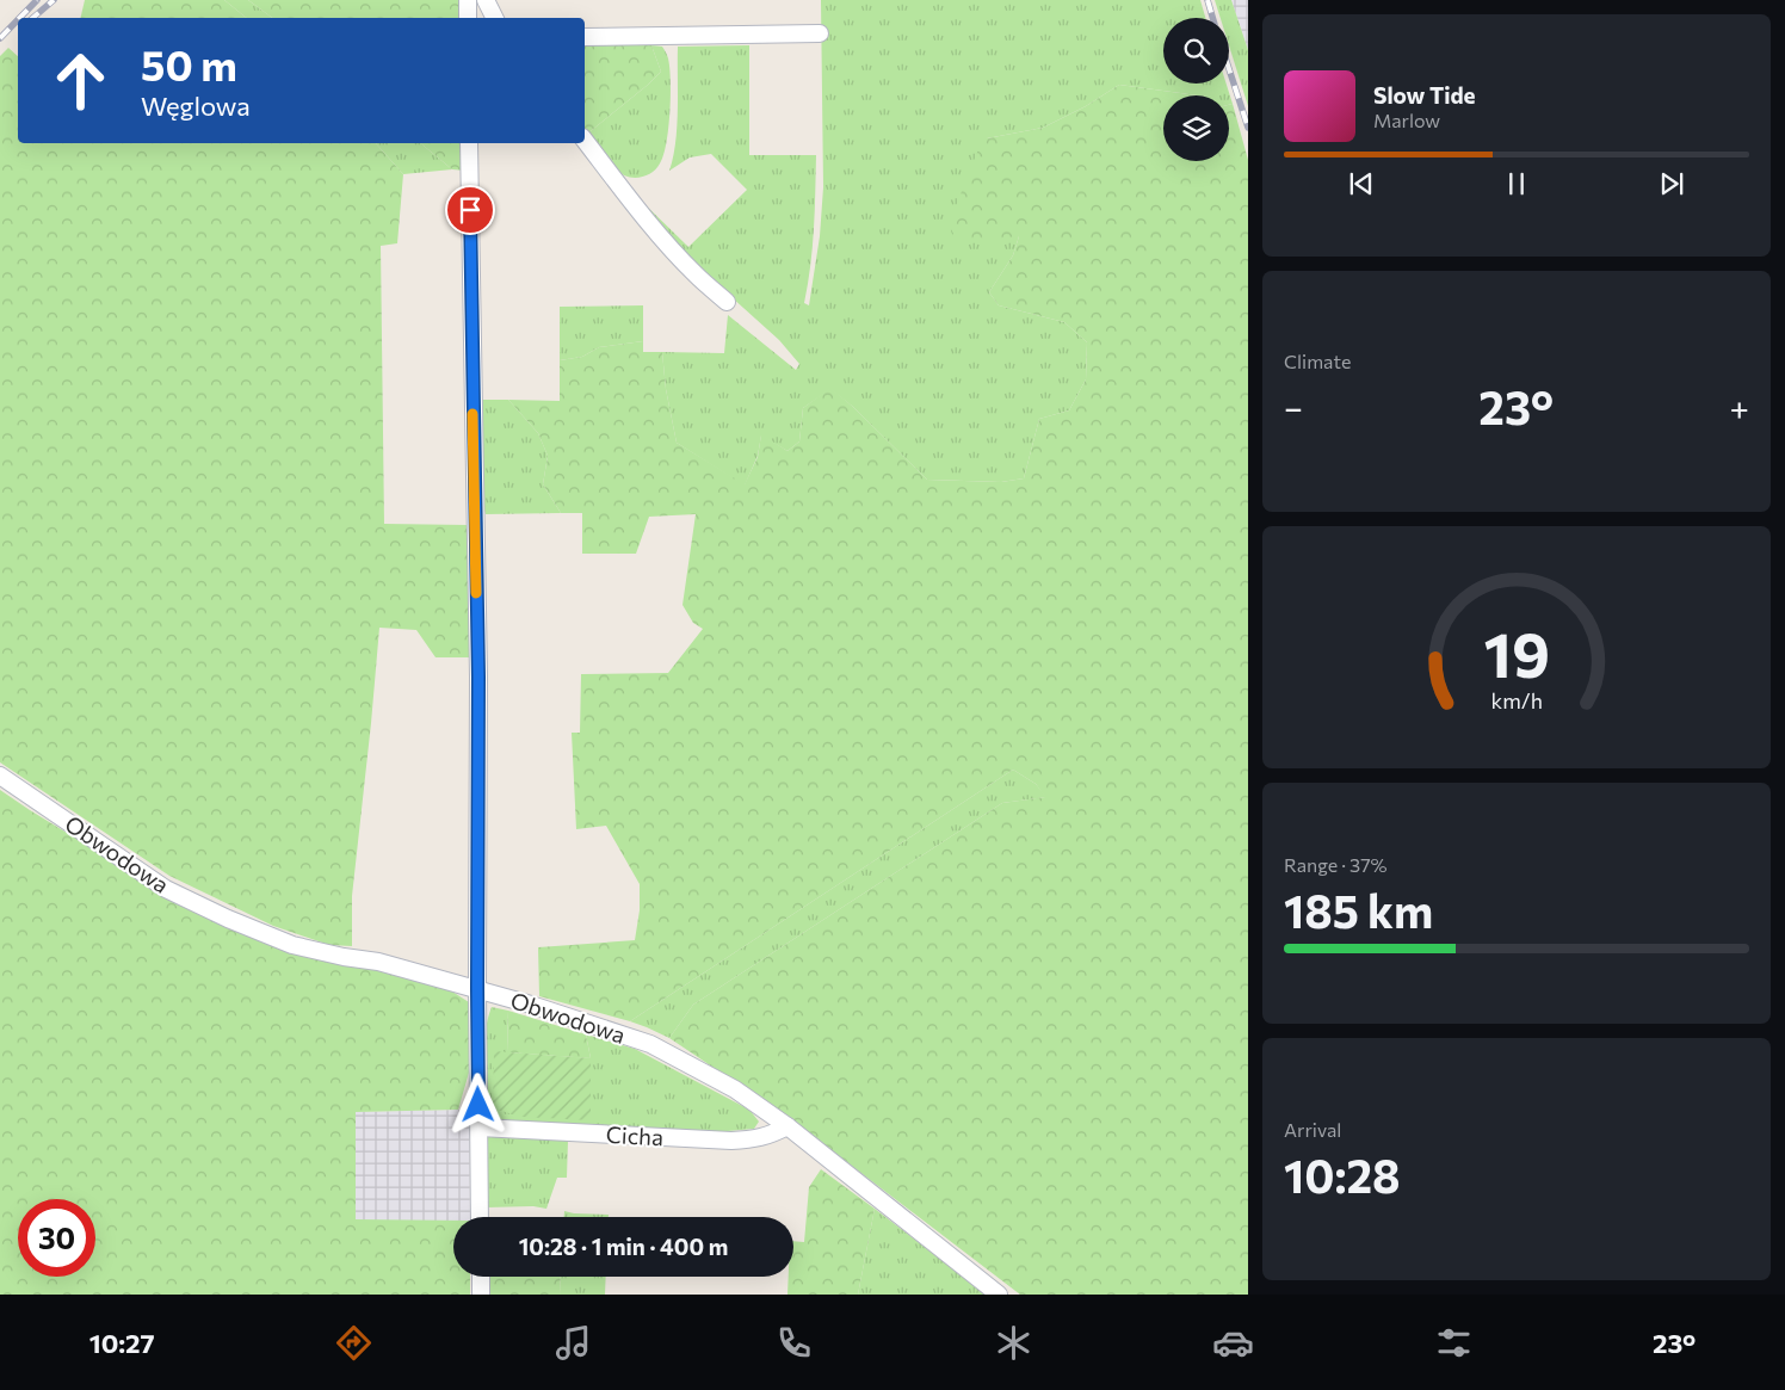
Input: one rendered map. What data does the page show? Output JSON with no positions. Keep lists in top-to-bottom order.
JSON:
{
  "streets": {
    "street": ["Obwodowa", "Cicha"]
  },
  "crossings": [
    ["Obwodowa", "Cicha"]
  ],
  "page": {
    "turn": ["50 m", "Węglowa"],
    "song": ["Slow Tide", "Marlow"],
    "tile": [
      "Climate",
      ["Range · 37%", "185 km"],
      ["Arrival", "10:28"]
    ],
    "heat": ["−", "23°", "+"],
    "limit": "30",
    "trip": "10:28 · 1 min · 400 m",
    "tabs": ["10:27", "23°"],
    "gauge": ["19", "km/h"]
  }
}
